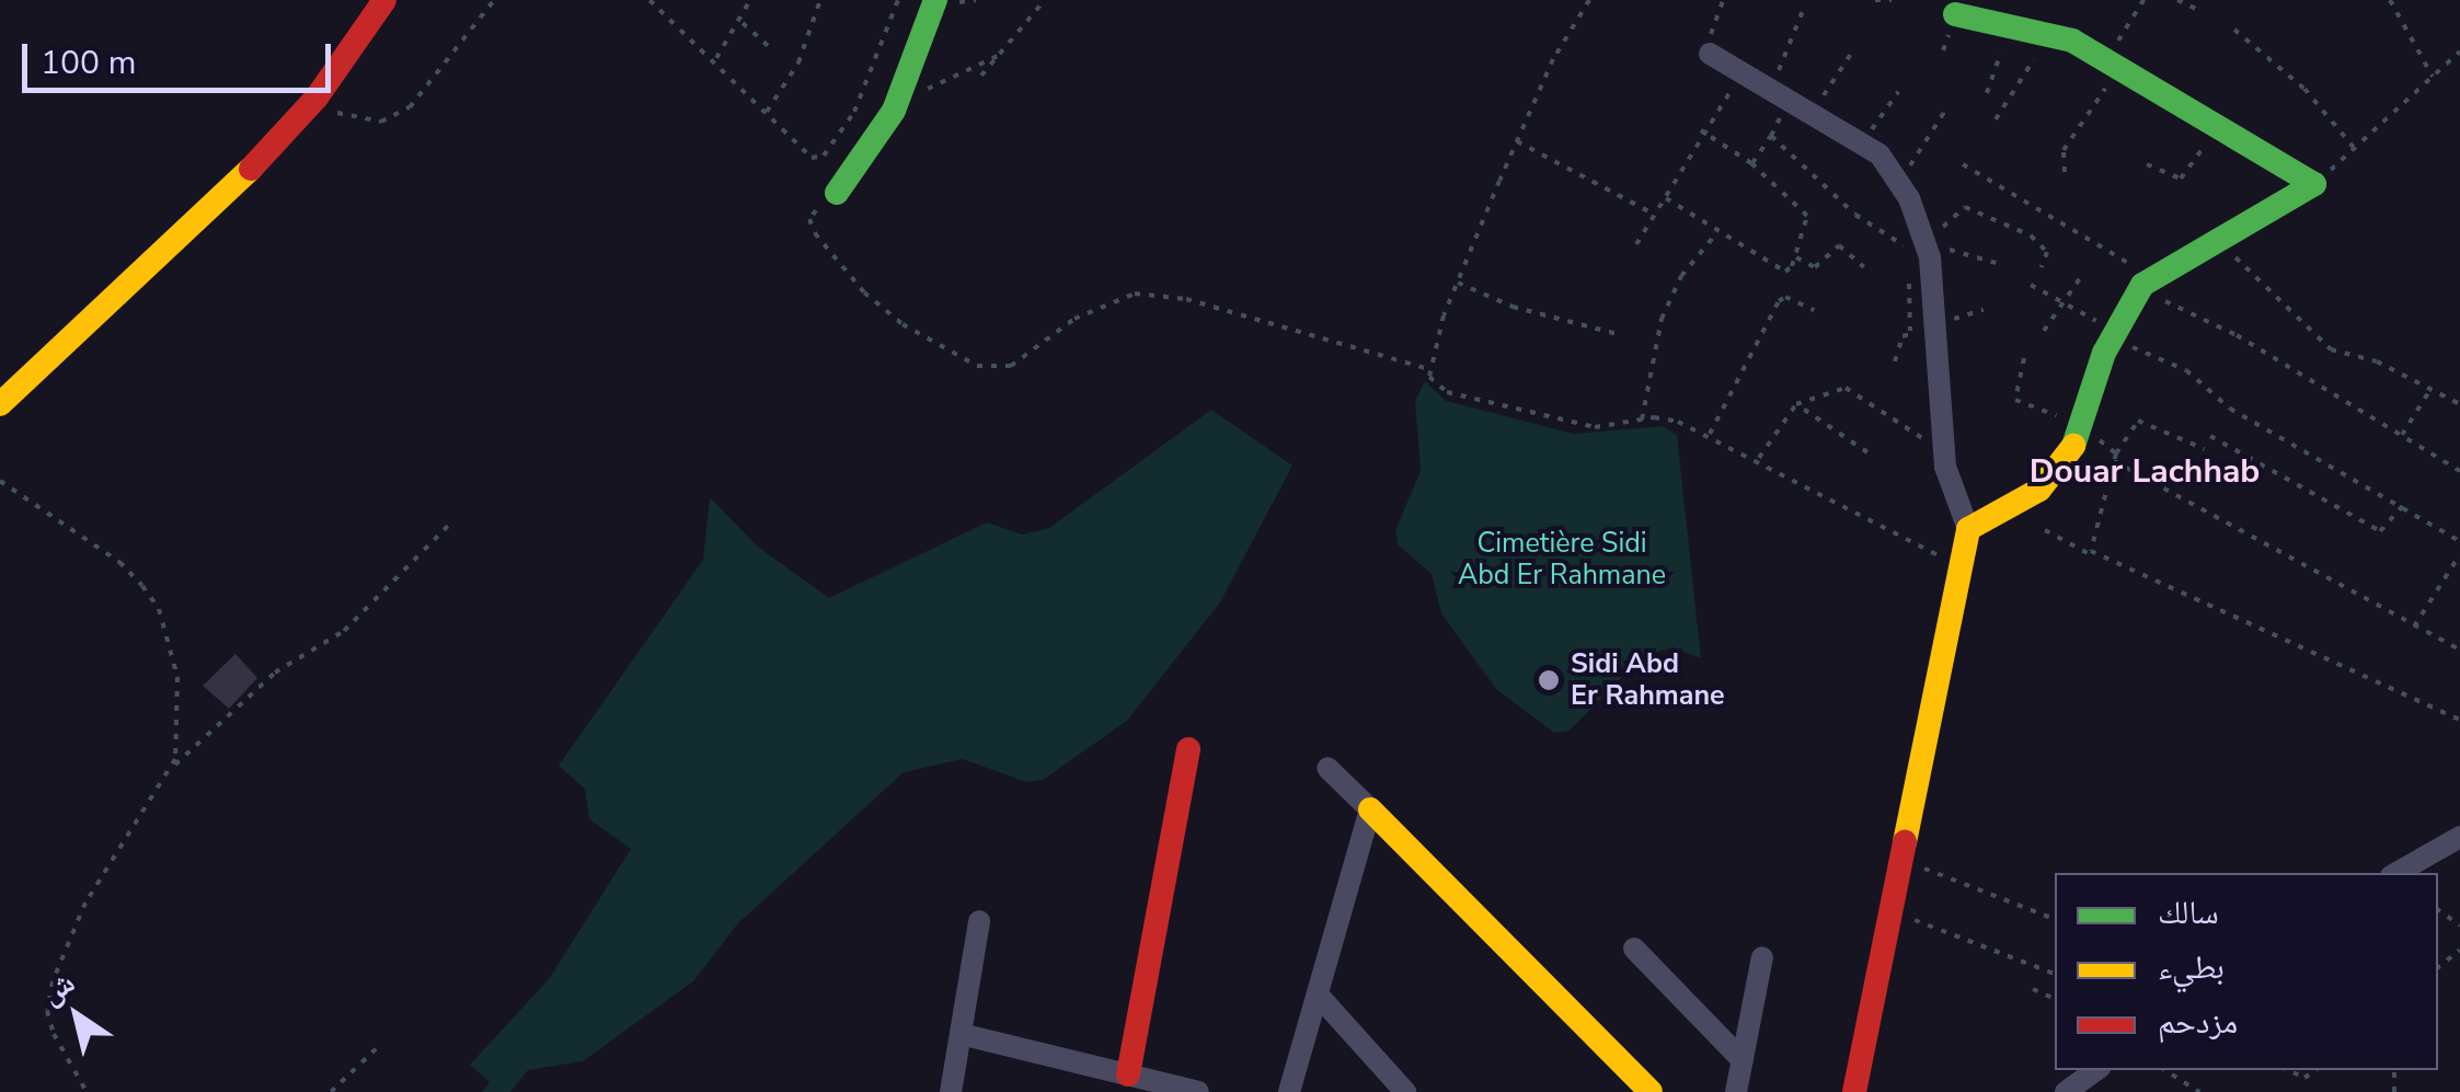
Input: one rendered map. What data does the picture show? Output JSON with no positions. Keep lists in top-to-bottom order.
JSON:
{
  "districts": ["Douar Lachhab"],
  "parks": ["Cimetière Sidi Abd Er Rahmane"],
  "places": ["Sidi Abd Er Rahmane"],
  "legend": ["سالك", "بطيء", "مزدحم"],
  "scale_bar": "100 m",
  "north": "top left"
}
